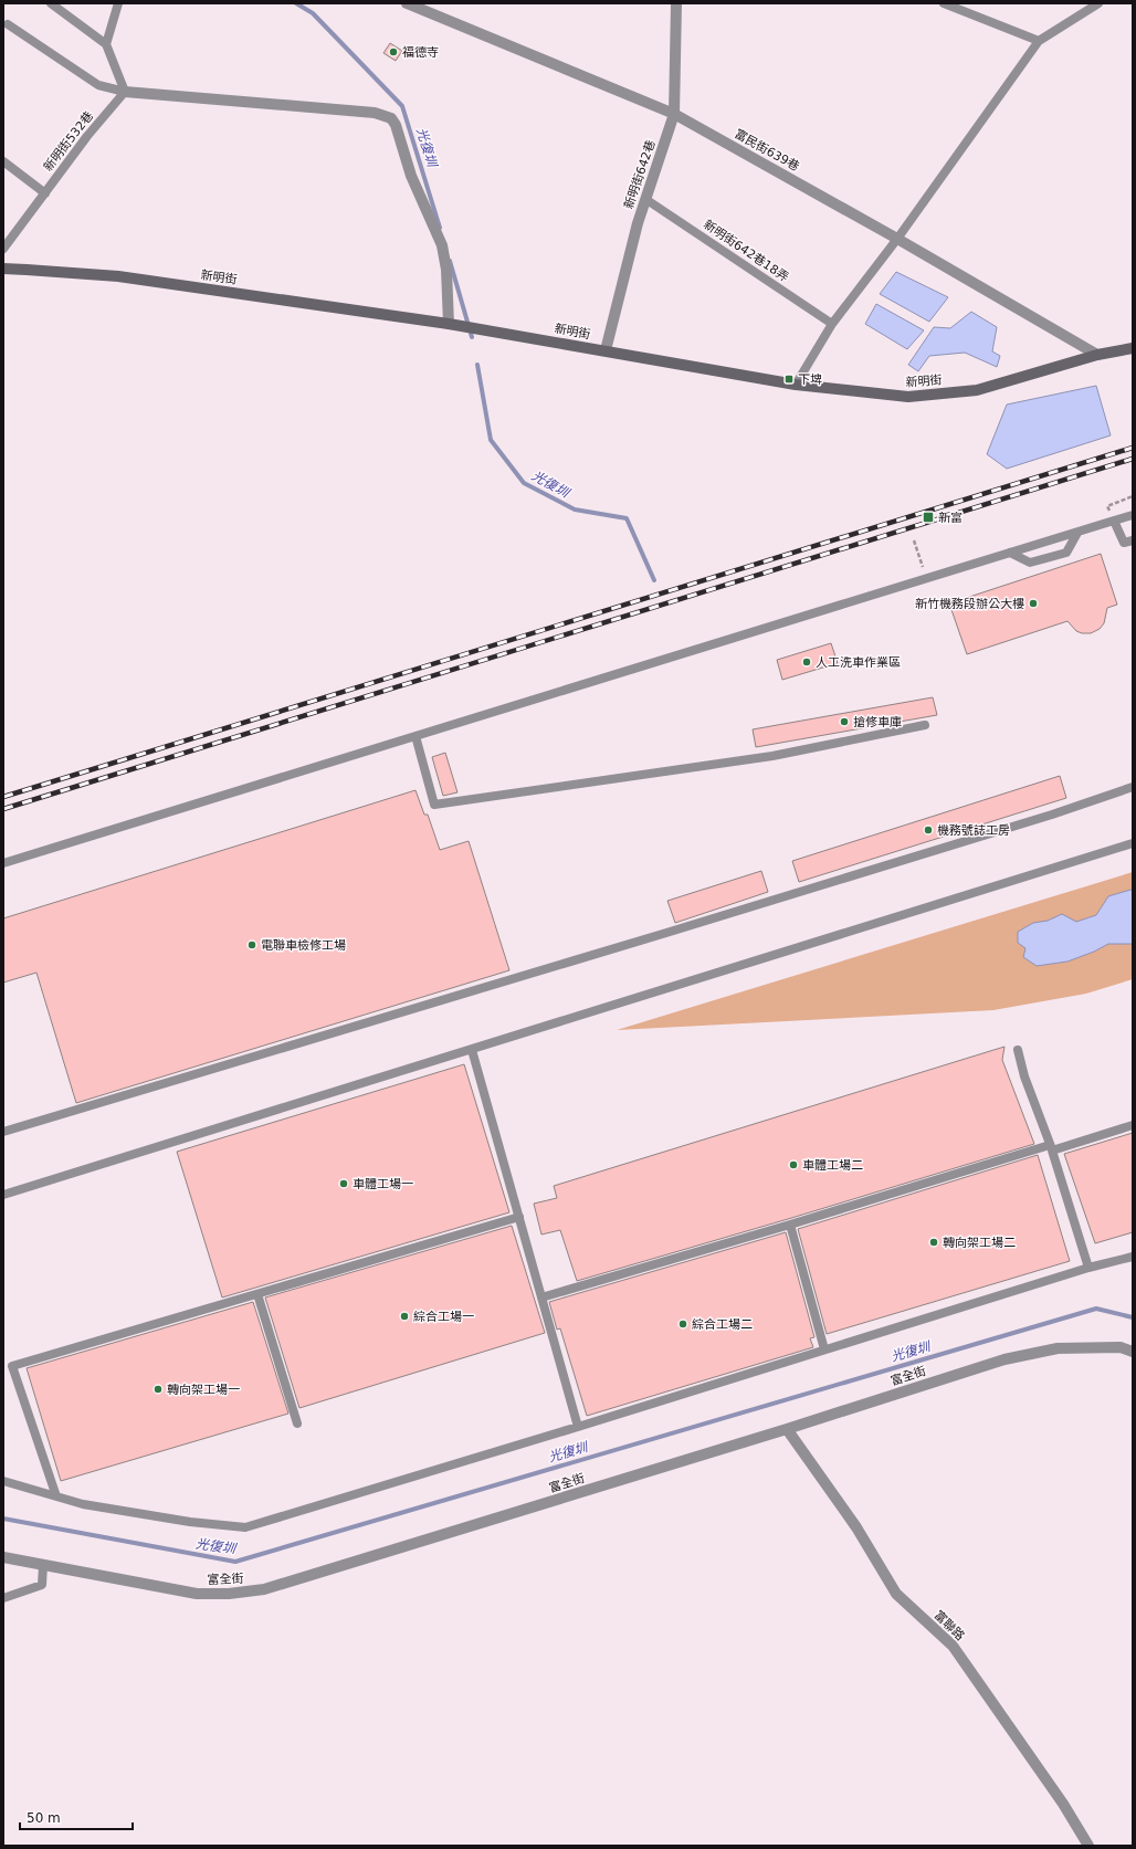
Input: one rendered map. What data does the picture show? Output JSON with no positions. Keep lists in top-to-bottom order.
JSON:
{
  "streets": {
    "street": [
      "富民街639巷",
      "新明街642巷",
      "新明街",
      "富全街",
      "富聯路"
    ],
    "lane": ["新明街532巷", "新明街642巷18弄"]
  },
  "crossings": [
    ["富民街639巷", "新明街642巷"],
    ["富民街639巷", "新明街"],
    ["新明街642巷", "新明街642巷18弄"],
    ["新明街642巷", "新明街"],
    ["富全街", "富聯路"]
  ],
  "water": ["光復圳"],
  "places": {
    "other": [
      "福德寺",
      "新竹機務段辦公大樓",
      "人工洗車作業區",
      "搶修車庫",
      "機務號誌工房",
      "電聯車檢修工場",
      "車體工場二",
      "車體工場一",
      "轉向架工場二",
      "綜合工場一",
      "綜合工場二",
      "轉向架工場一"
    ],
    "transit": ["下埤", "新富"]
  },
  "scale_bar": "50 m"
}
